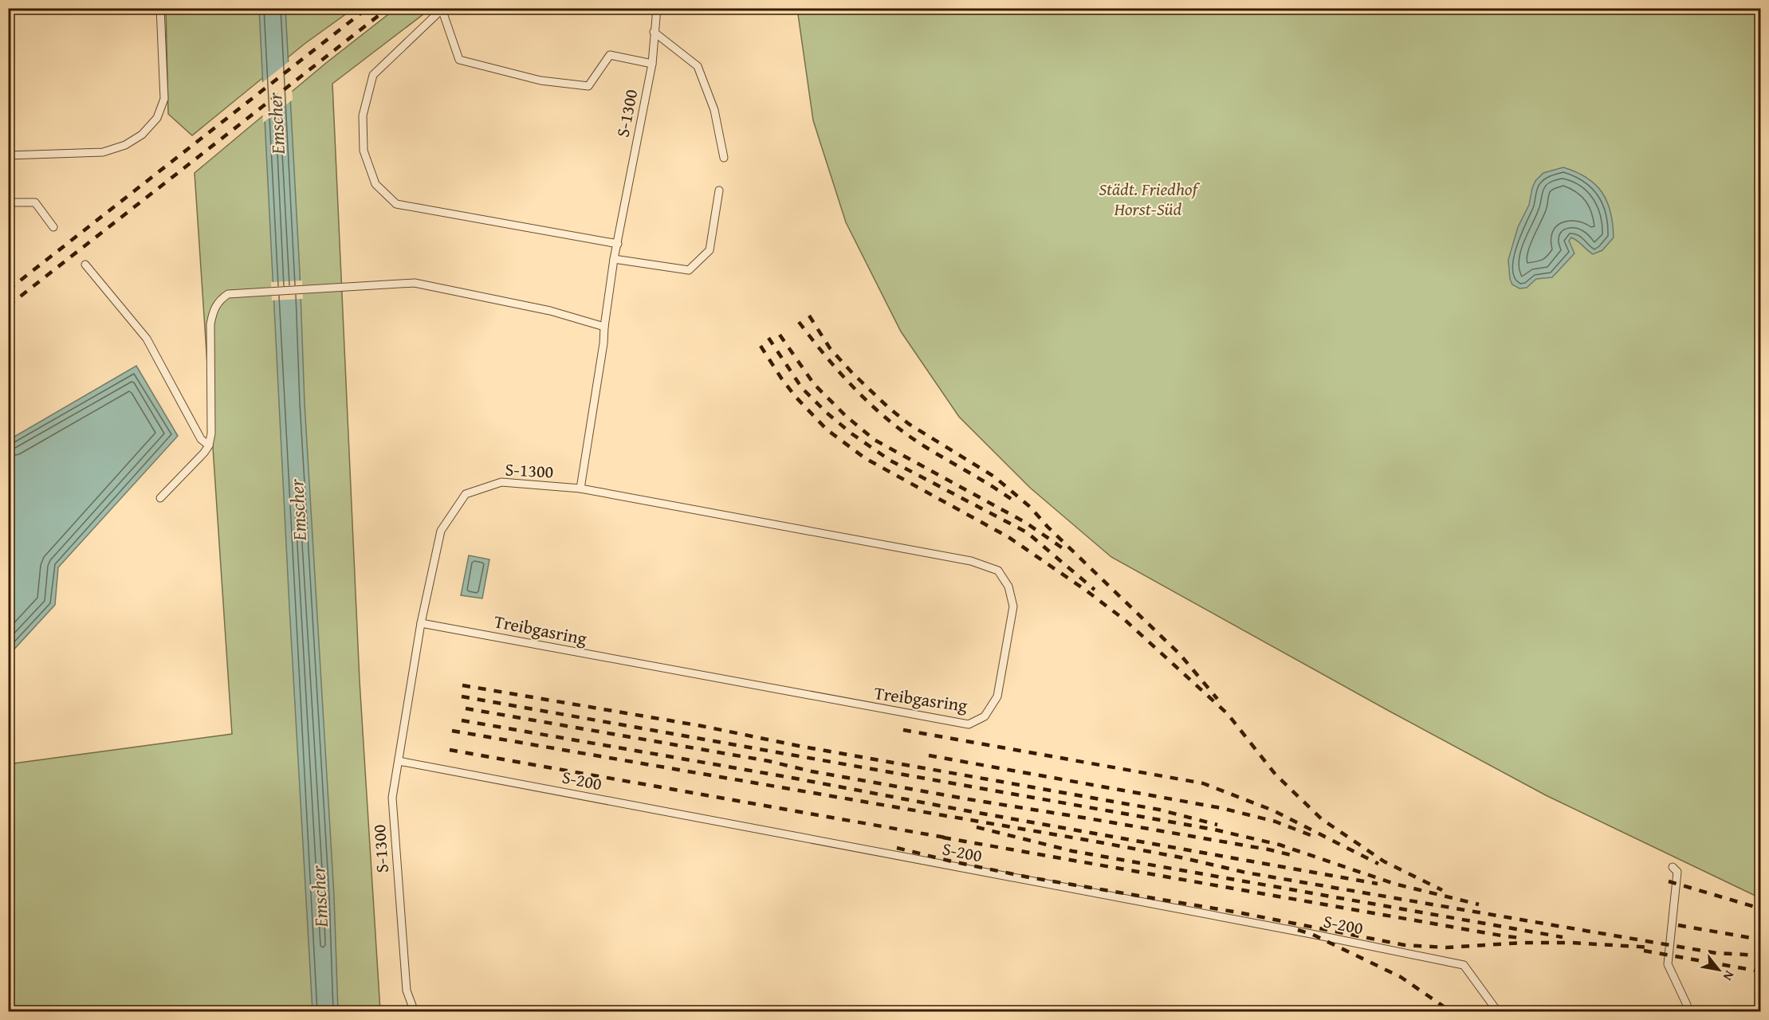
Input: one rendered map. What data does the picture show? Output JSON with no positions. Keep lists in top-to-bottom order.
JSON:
{
  "streets": {
    "lane": ["S-1300", "Treibgasring", "S-200"]
  },
  "crossings": [
    ["S-1300", "Treibgasring"],
    ["S-1300", "S-200"]
  ],
  "water": ["Emscher"],
  "parks": ["Städt. Friedhof Horst-Süd"],
  "north": "bottom right"
}
